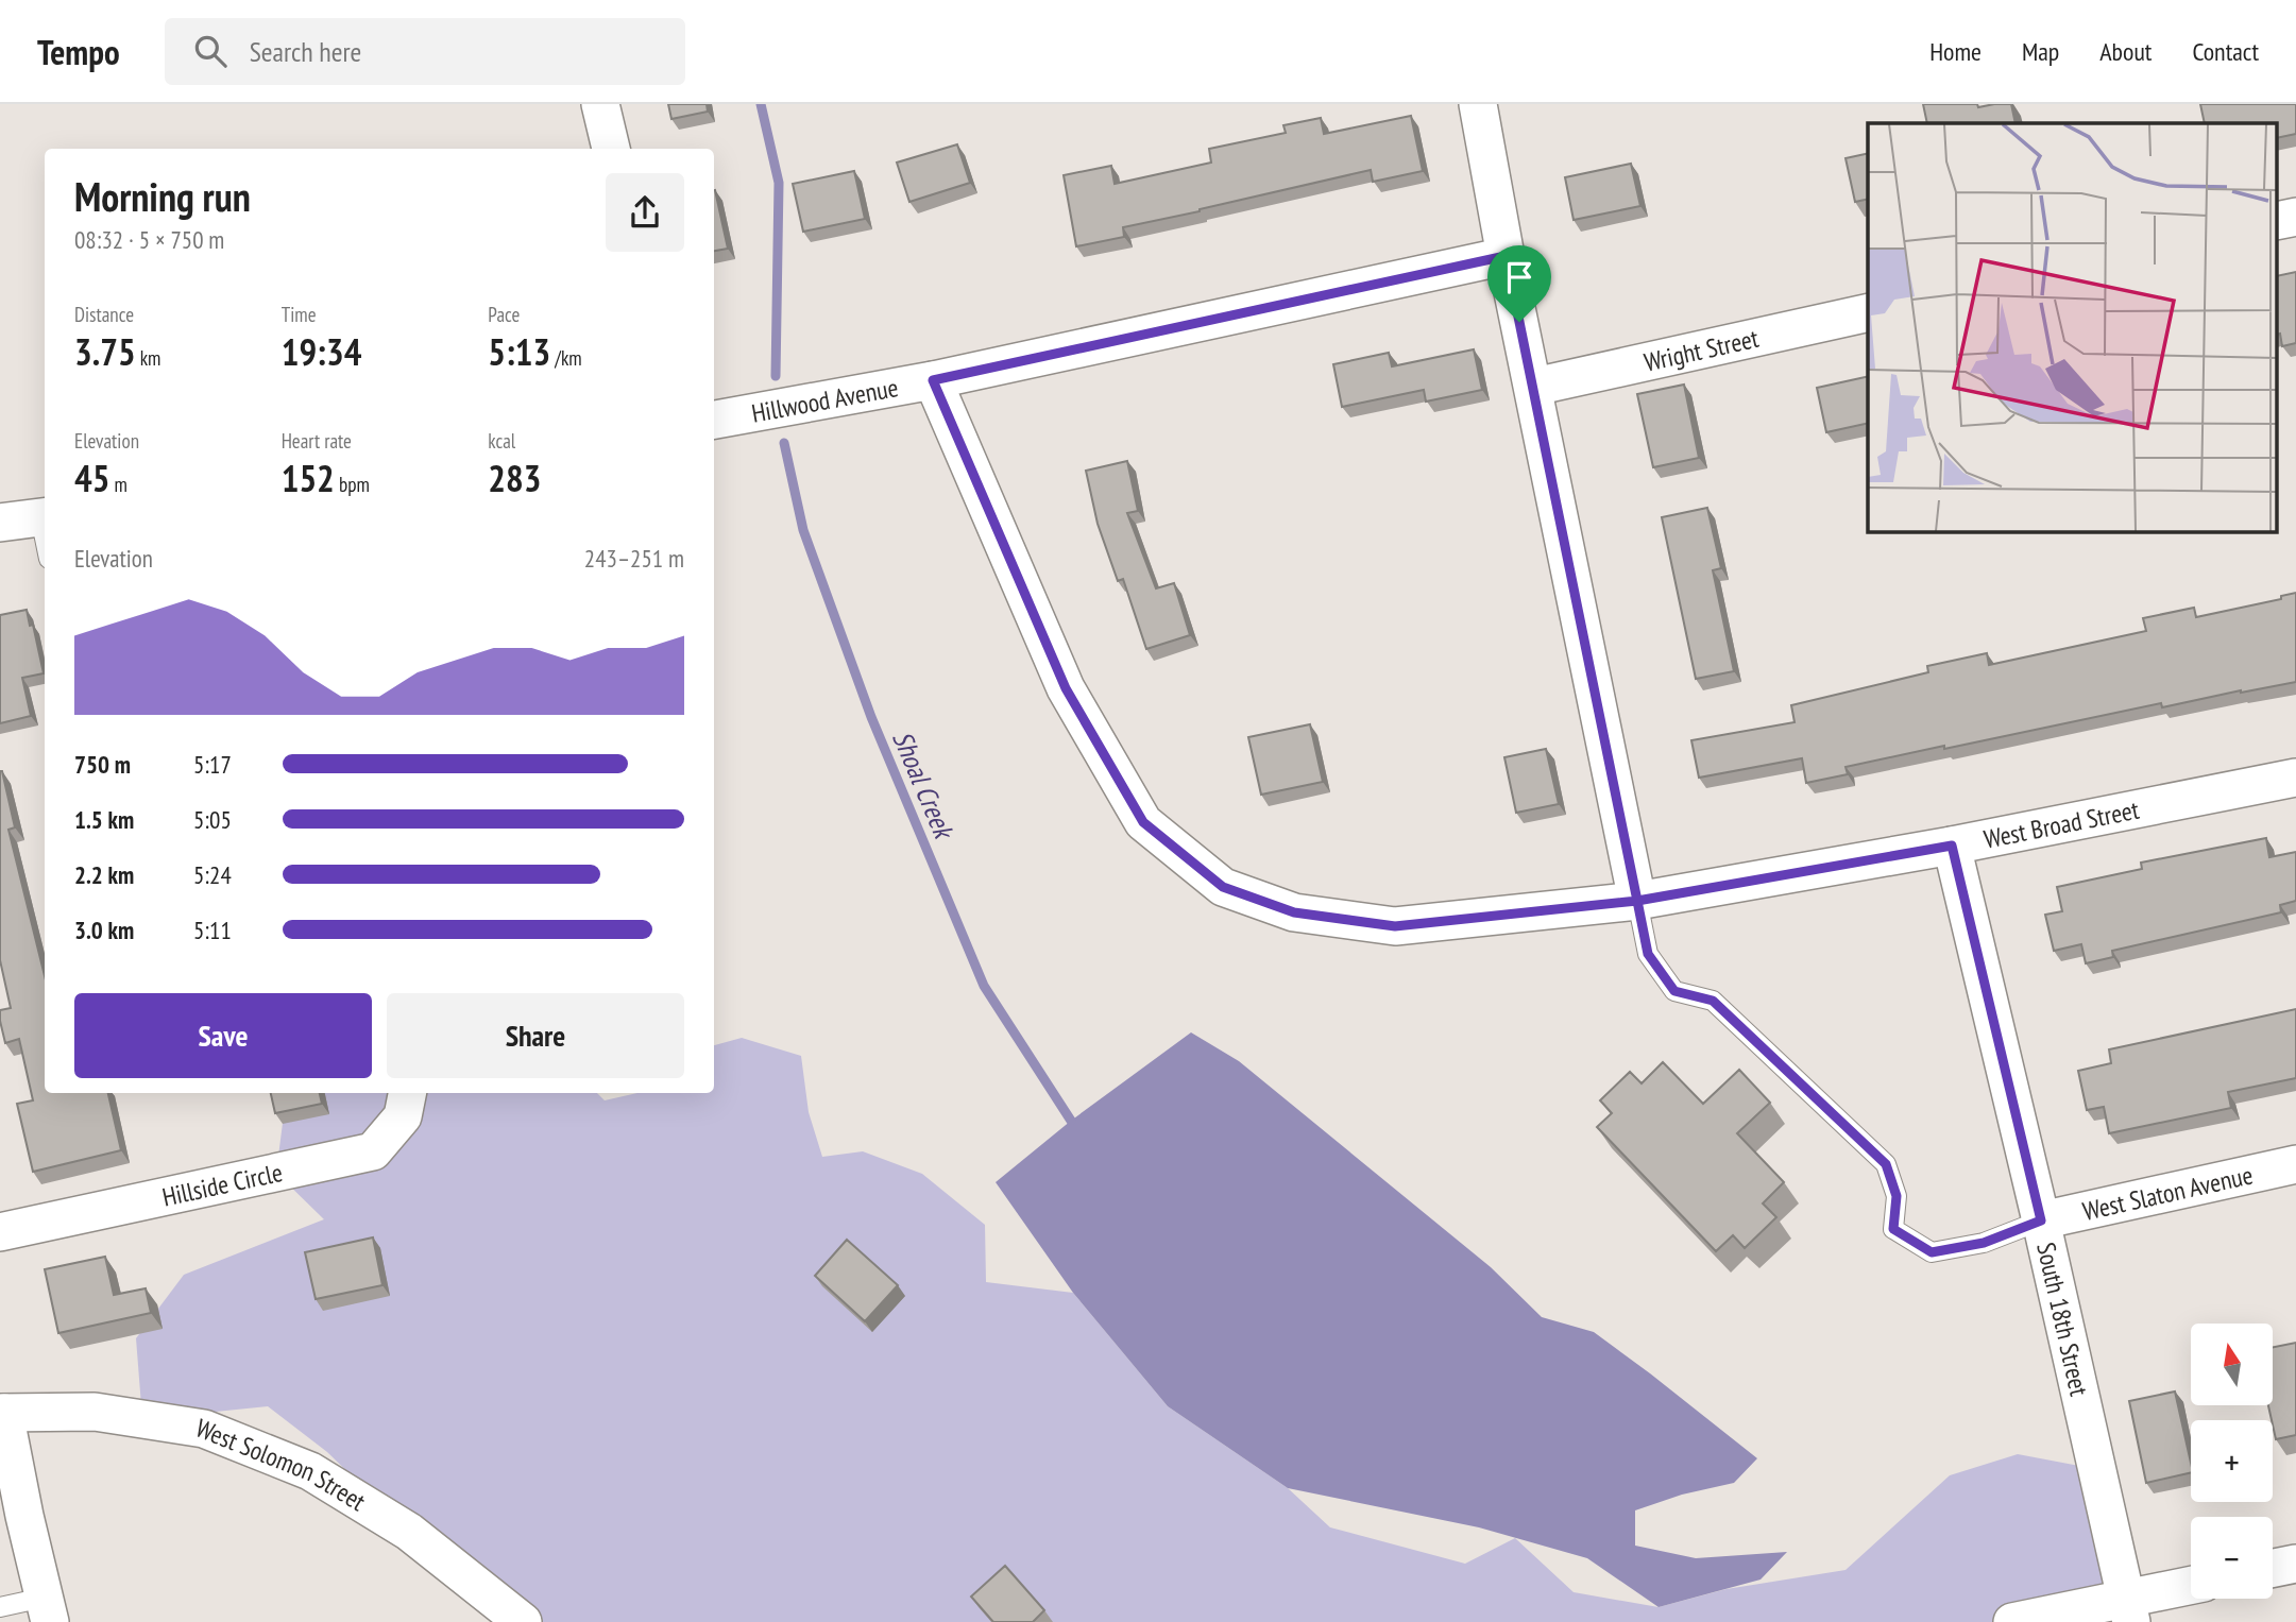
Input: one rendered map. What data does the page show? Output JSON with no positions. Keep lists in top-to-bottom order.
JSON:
{
  "streets": {
    "street": [
      "Wright Street",
      "Hillwood Avenue",
      "West Broad Street",
      "Hillside Circle",
      "West Slaton Avenue",
      "South 18th Street",
      "West Solomon Street"
    ]
  },
  "crossings": [
    ["Hillwood Avenue", "West Broad Street"],
    ["West Broad Street", "South 18th Street"],
    ["West Slaton Avenue", "South 18th Street"]
  ],
  "water": ["Shoal Creek"],
  "north": "top",
  "page": {
    "header": "Tempo",
    "search": "Search here",
    "nav": [
      "Home",
      "Map",
      "About",
      "Contact"
    ],
    "heading": ["Morning run", "08:32 · 5 × 750 m"],
    "stats": [
      ["Distance", "3.75 km"],
      ["Time", "19:34"],
      ["Pace", "5:13 /km"],
      ["Elevation", "45 m"],
      ["Heart rate", "152 bpm"],
      ["kcal", "283"]
    ],
    "chart": ["Elevation", "243–251 m"],
    "list": [
      {
        "name": "750 m",
        "note": "5:17"
      },
      {
        "name": "1.5 km",
        "note": "5:05"
      },
      {
        "name": "2.2 km",
        "note": "5:24"
      },
      {
        "name": "3.0 km",
        "note": "5:11"
      }
    ],
    "buttons": ["Save", "Share"],
    "map_buttons": ["+", "−"]
  }
}
